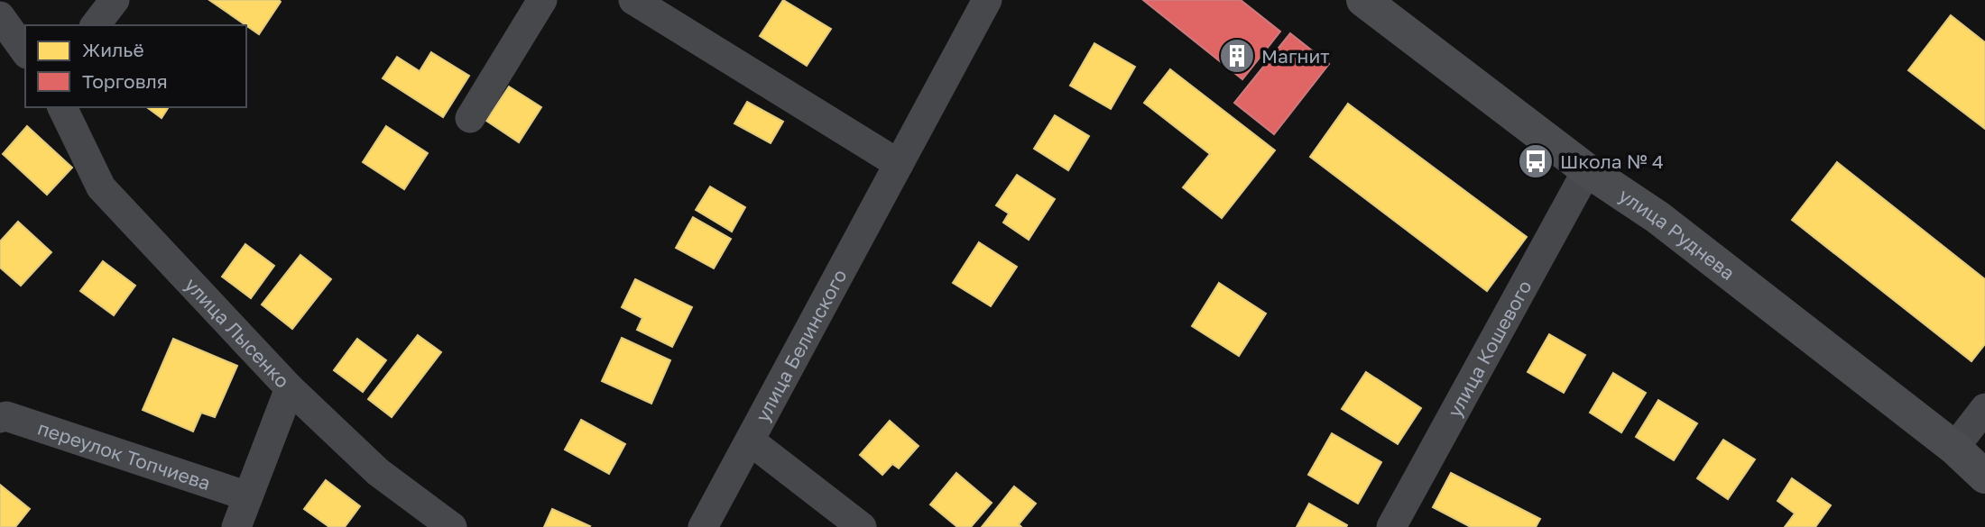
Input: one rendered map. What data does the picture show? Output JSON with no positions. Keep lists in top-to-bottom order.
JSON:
{
  "streets": {
    "street": [
      "улица Руднева",
      "улица Лысенко",
      "улица Белинского",
      "улица Кошевого",
      "переулок Топчиева"
    ]
  },
  "crossings": [
    ["улица Руднева", "улица Кошевого"]
  ],
  "places": {
    "building": ["Магнит"],
    "bus stop": ["Школа № 4"]
  },
  "legend": ["Жильё", "Торговля"]
}
